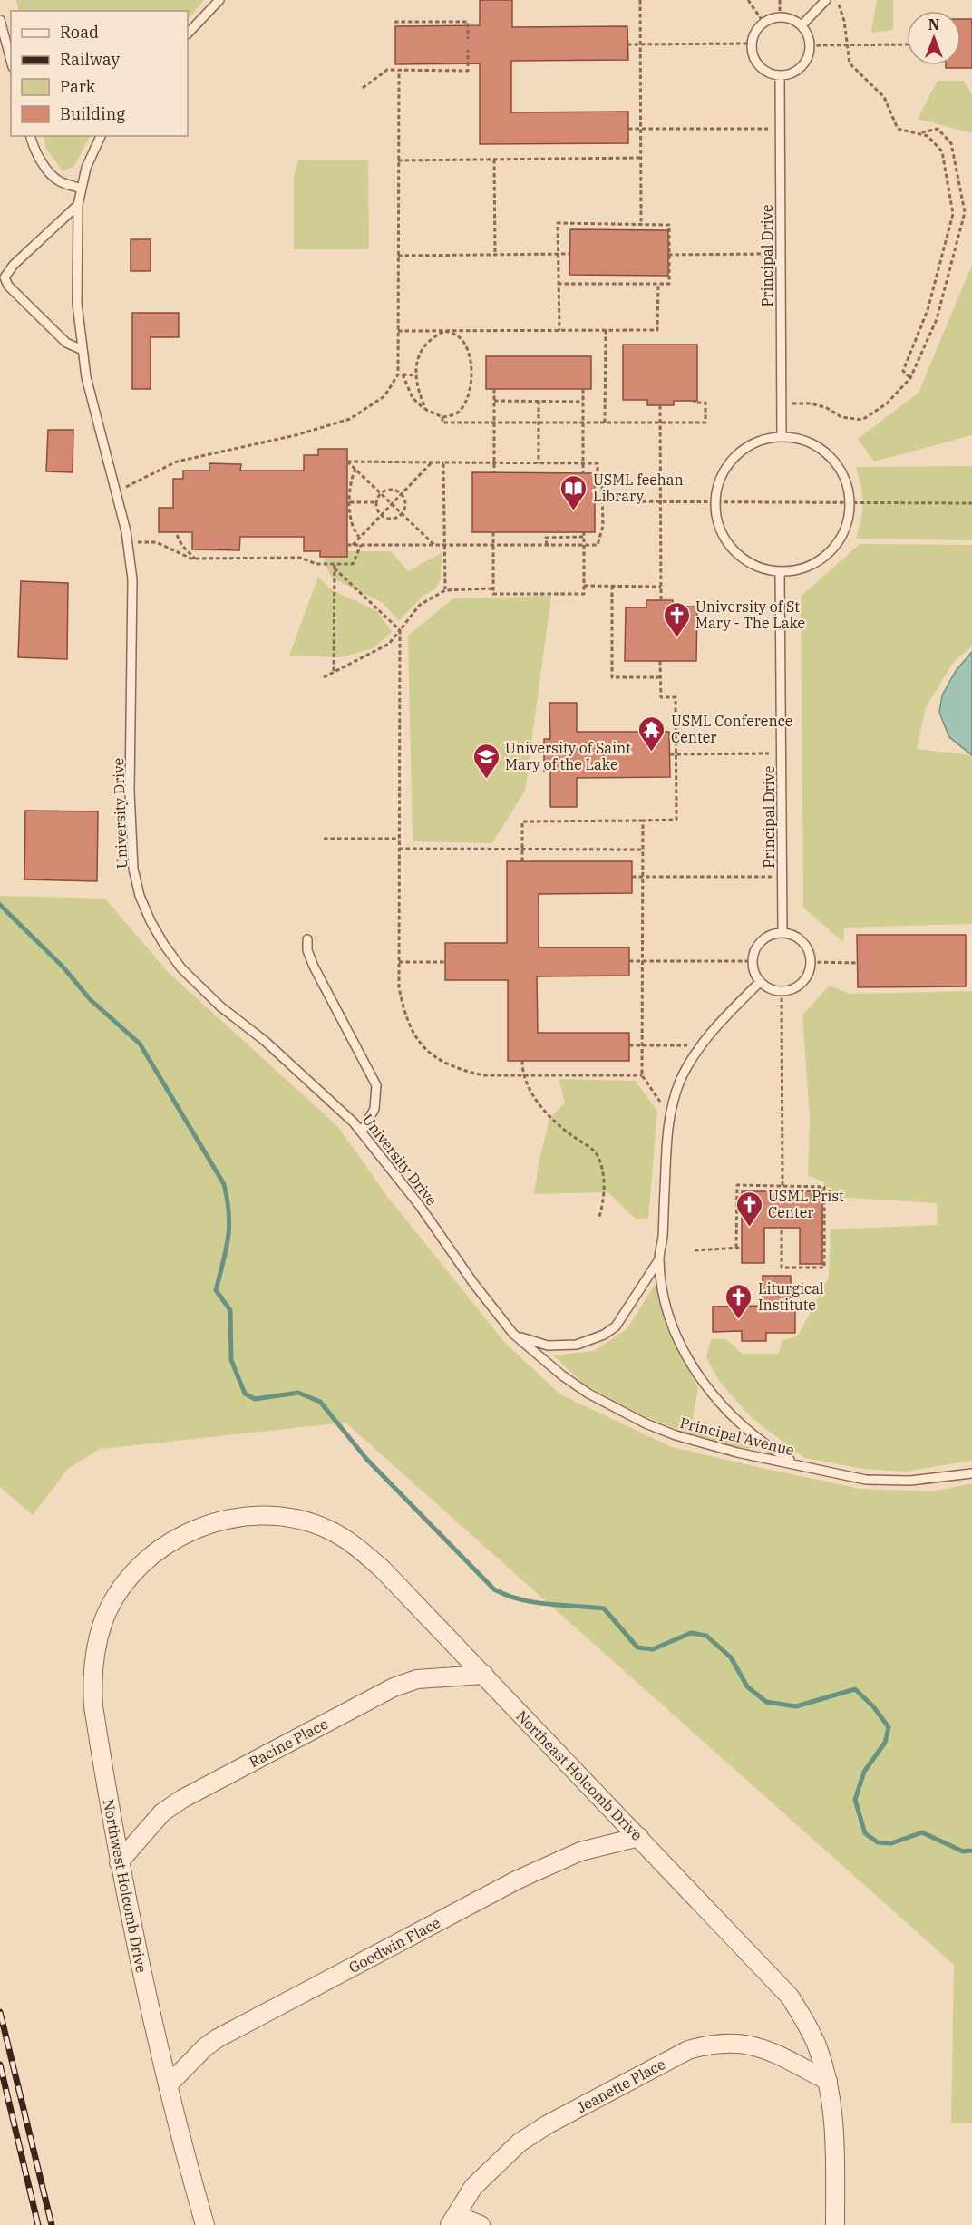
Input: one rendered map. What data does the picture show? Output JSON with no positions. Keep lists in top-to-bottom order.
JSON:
{
  "streets": {
    "street": [
      "Racine Place",
      "Northeast Holcomb Drive",
      "Northwest Holcomb Drive",
      "Goodwin Place",
      "Jeanette Place"
    ],
    "lane": ["Principal Drive", "University Drive", "Principal Avenue"]
  },
  "crossings": [
    ["University Drive", "Principal Avenue"],
    ["Racine Place", "Northeast Holcomb Drive"],
    ["Racine Place", "Northwest Holcomb Drive"],
    ["Northeast Holcomb Drive", "Northwest Holcomb Drive"],
    ["Northeast Holcomb Drive", "Goodwin Place"],
    ["Northeast Holcomb Drive", "Jeanette Place"],
    ["Northwest Holcomb Drive", "Goodwin Place"]
  ],
  "places": {
    "library": ["USML feehan Library"],
    "church": ["University of St Mary - The Lake", "USML Prist Center", "Liturgical Institute"],
    "temple": ["USML Conference Center"],
    "school or university": ["University of Saint Mary of the Lake"]
  },
  "legend": [
    "Road",
    "Railway",
    "Park",
    "Building"
  ],
  "north": "top"
}
